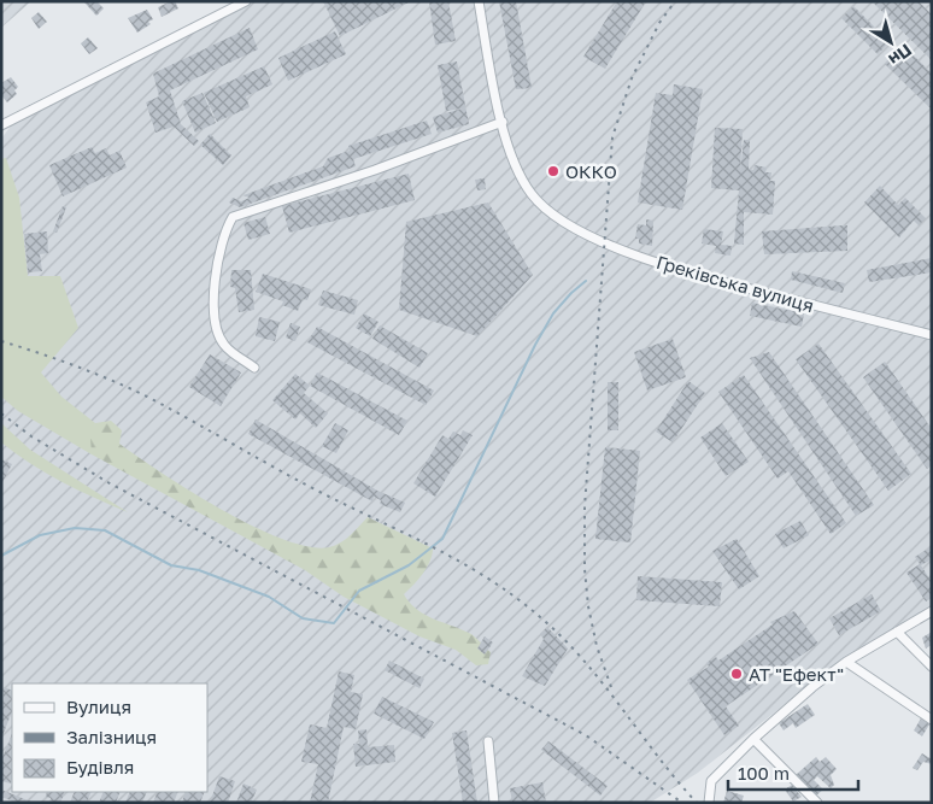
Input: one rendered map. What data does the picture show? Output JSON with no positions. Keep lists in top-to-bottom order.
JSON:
{
  "streets": {
    "street": ["Греківська вулиця"]
  },
  "places": ["ОККО", "АТ \"Ефект\""],
  "legend": ["Вулиця", "Залізниця", "Будівля"],
  "scale_bar": "100 m",
  "north": "bottom right"
}
